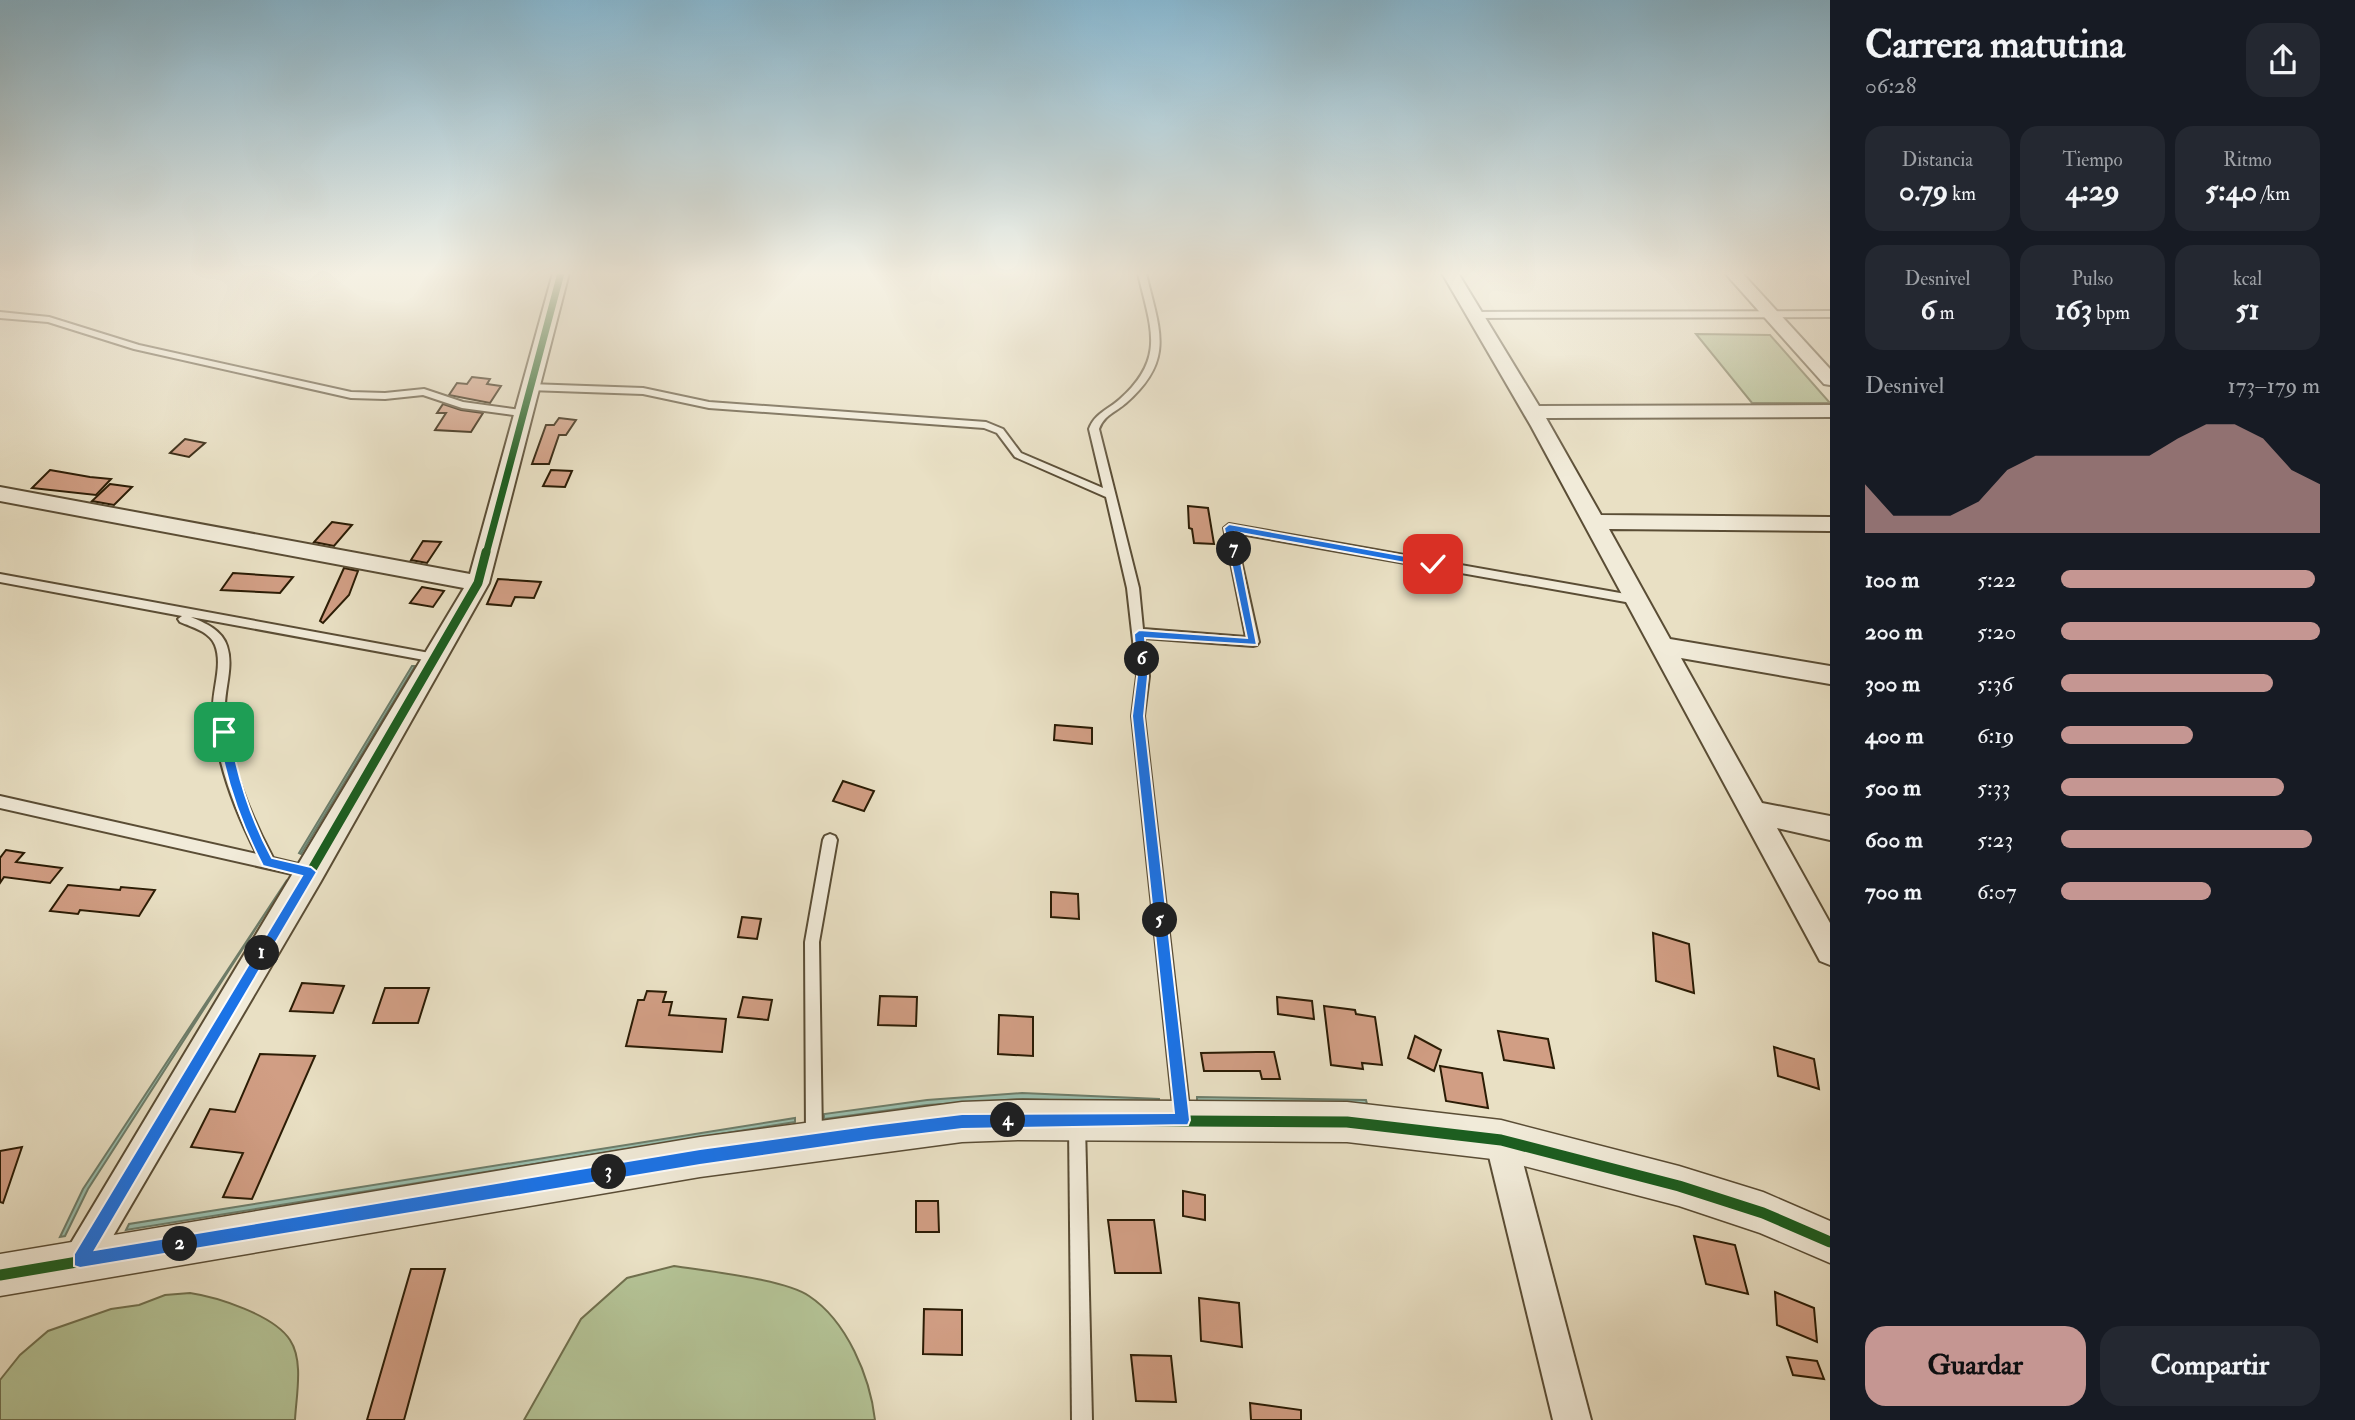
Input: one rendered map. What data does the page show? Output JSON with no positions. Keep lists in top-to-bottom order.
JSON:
{
  "page": {
    "heading": ["Carrera matutina", "06:28"],
    "stats": [
      ["Distancia", "0.79 km"],
      ["Tiempo", "4:29"],
      ["Ritmo", "5:40 /km"],
      ["Desnivel", "6 m"],
      ["Pulso", "163 bpm"],
      ["kcal", "51"]
    ],
    "chart": ["Desnivel", "173–179 m"],
    "pins": [
      "7",
      "6",
      "5",
      "1",
      "4",
      "3",
      "2"
    ],
    "list": [
      {
        "name": "100 m",
        "note": "5:22"
      },
      {
        "name": "200 m",
        "note": "5:20"
      },
      {
        "name": "300 m",
        "note": "5:36"
      },
      {
        "name": "400 m",
        "note": "6:19"
      },
      {
        "name": "500 m",
        "note": "5:33"
      },
      {
        "name": "600 m",
        "note": "5:23"
      },
      {
        "name": "700 m",
        "note": "6:07"
      }
    ],
    "buttons": ["Guardar", "Compartir"]
  }
}
